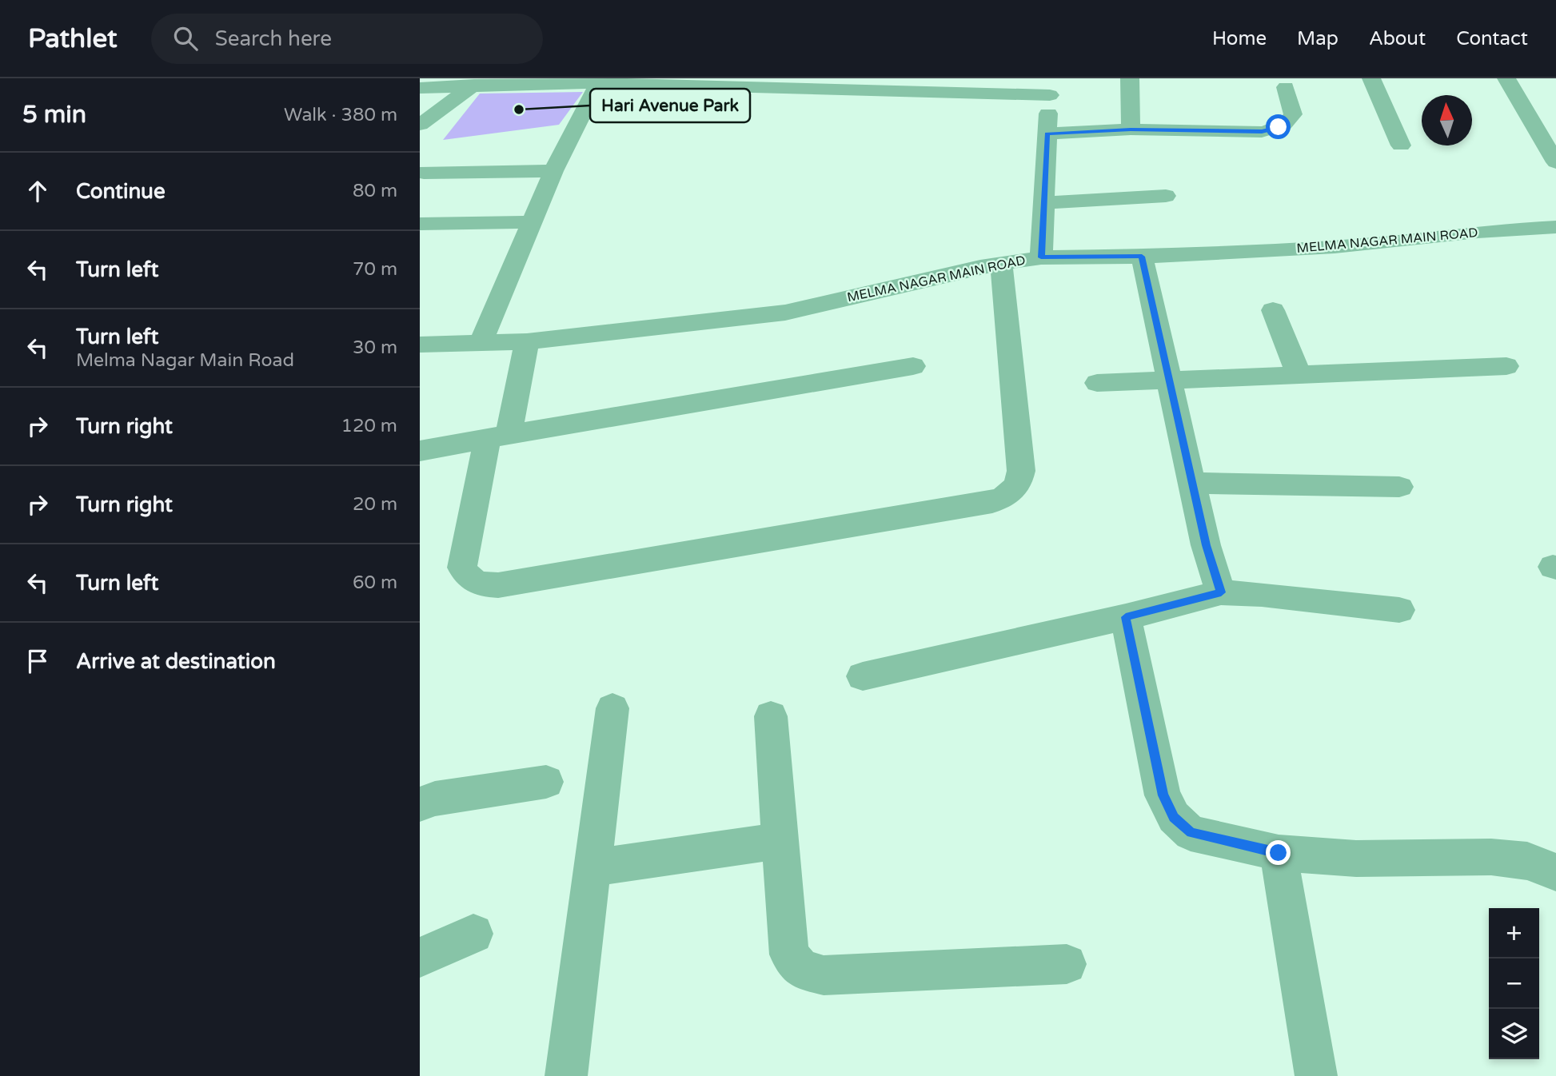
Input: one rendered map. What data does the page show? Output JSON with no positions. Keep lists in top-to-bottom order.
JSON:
{
  "streets": {
    "street": ["MELMA NAGAR MAIN ROAD"]
  },
  "places": ["Hari Avenue Park"],
  "north": "top",
  "page": {
    "header": "Pathlet",
    "search": "Search here",
    "nav": [
      "Home",
      "Map",
      "About",
      "Contact"
    ],
    "heading": ["5 min", "Walk · 380 m"],
    "list": [
      ["Continue", "80 m"],
      ["Turn left", "70 m"],
      ["Turn left", "Melma Nagar Main Road", "30 m"],
      ["Turn right", "120 m"],
      ["Turn right", "20 m"],
      ["Turn left", "60 m"],
      "Arrive at destination"
    ],
    "map_buttons": ["+", "−"]
  }
}
